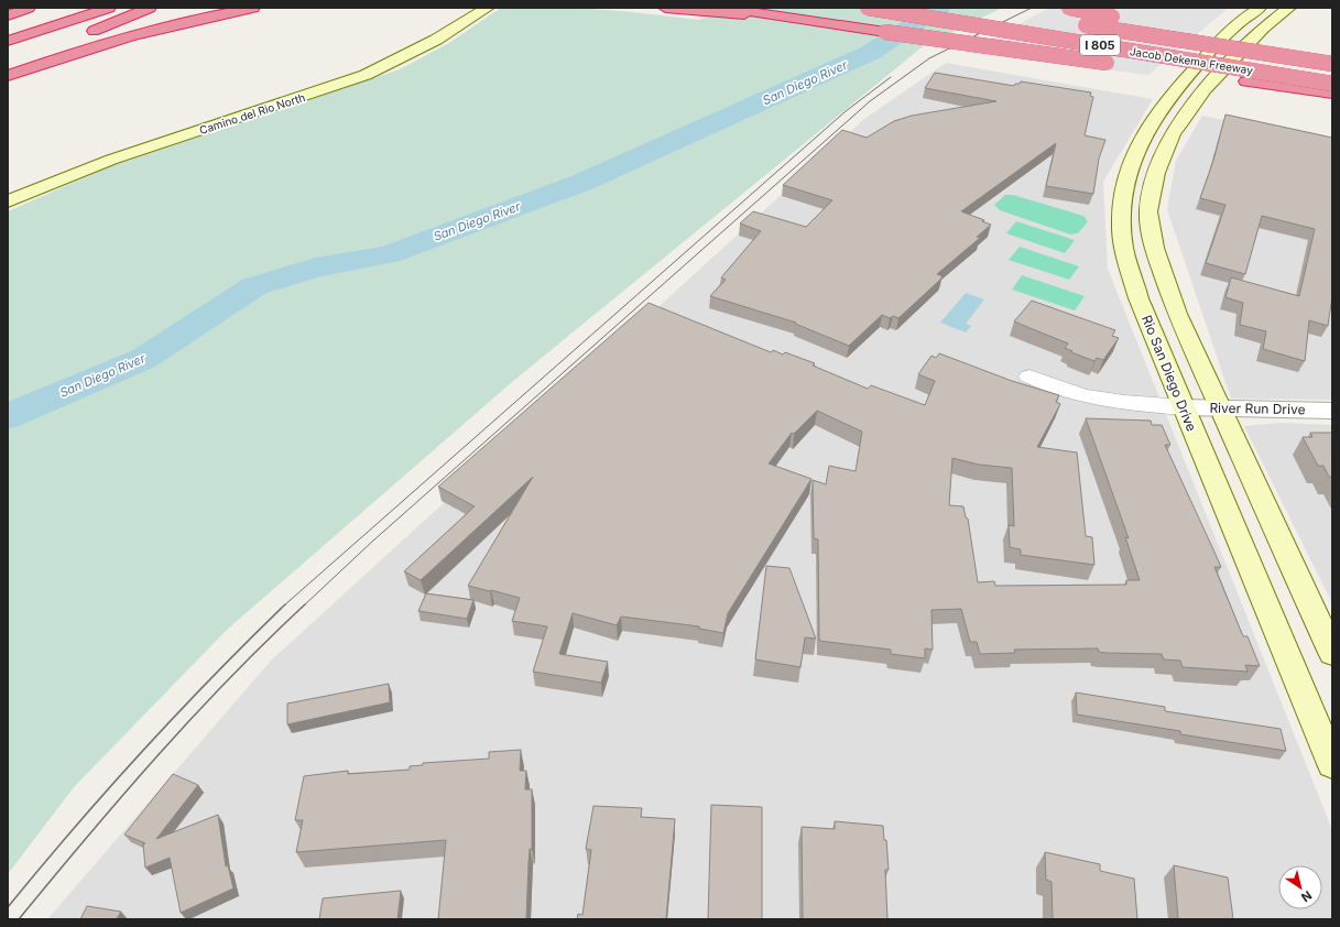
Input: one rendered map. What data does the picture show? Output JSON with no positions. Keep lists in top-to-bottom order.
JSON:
{
  "streets": {
    "highway": ["I 805", "Jacob Dekema Freeway"],
    "main road": ["Camino del Rio North", "Rio San Diego Drive"],
    "street": ["River Run Drive"]
  },
  "crossings": [
    ["Rio San Diego Drive", "River Run Drive"]
  ],
  "water": ["San Diego River"],
  "north": "bottom right"
}
